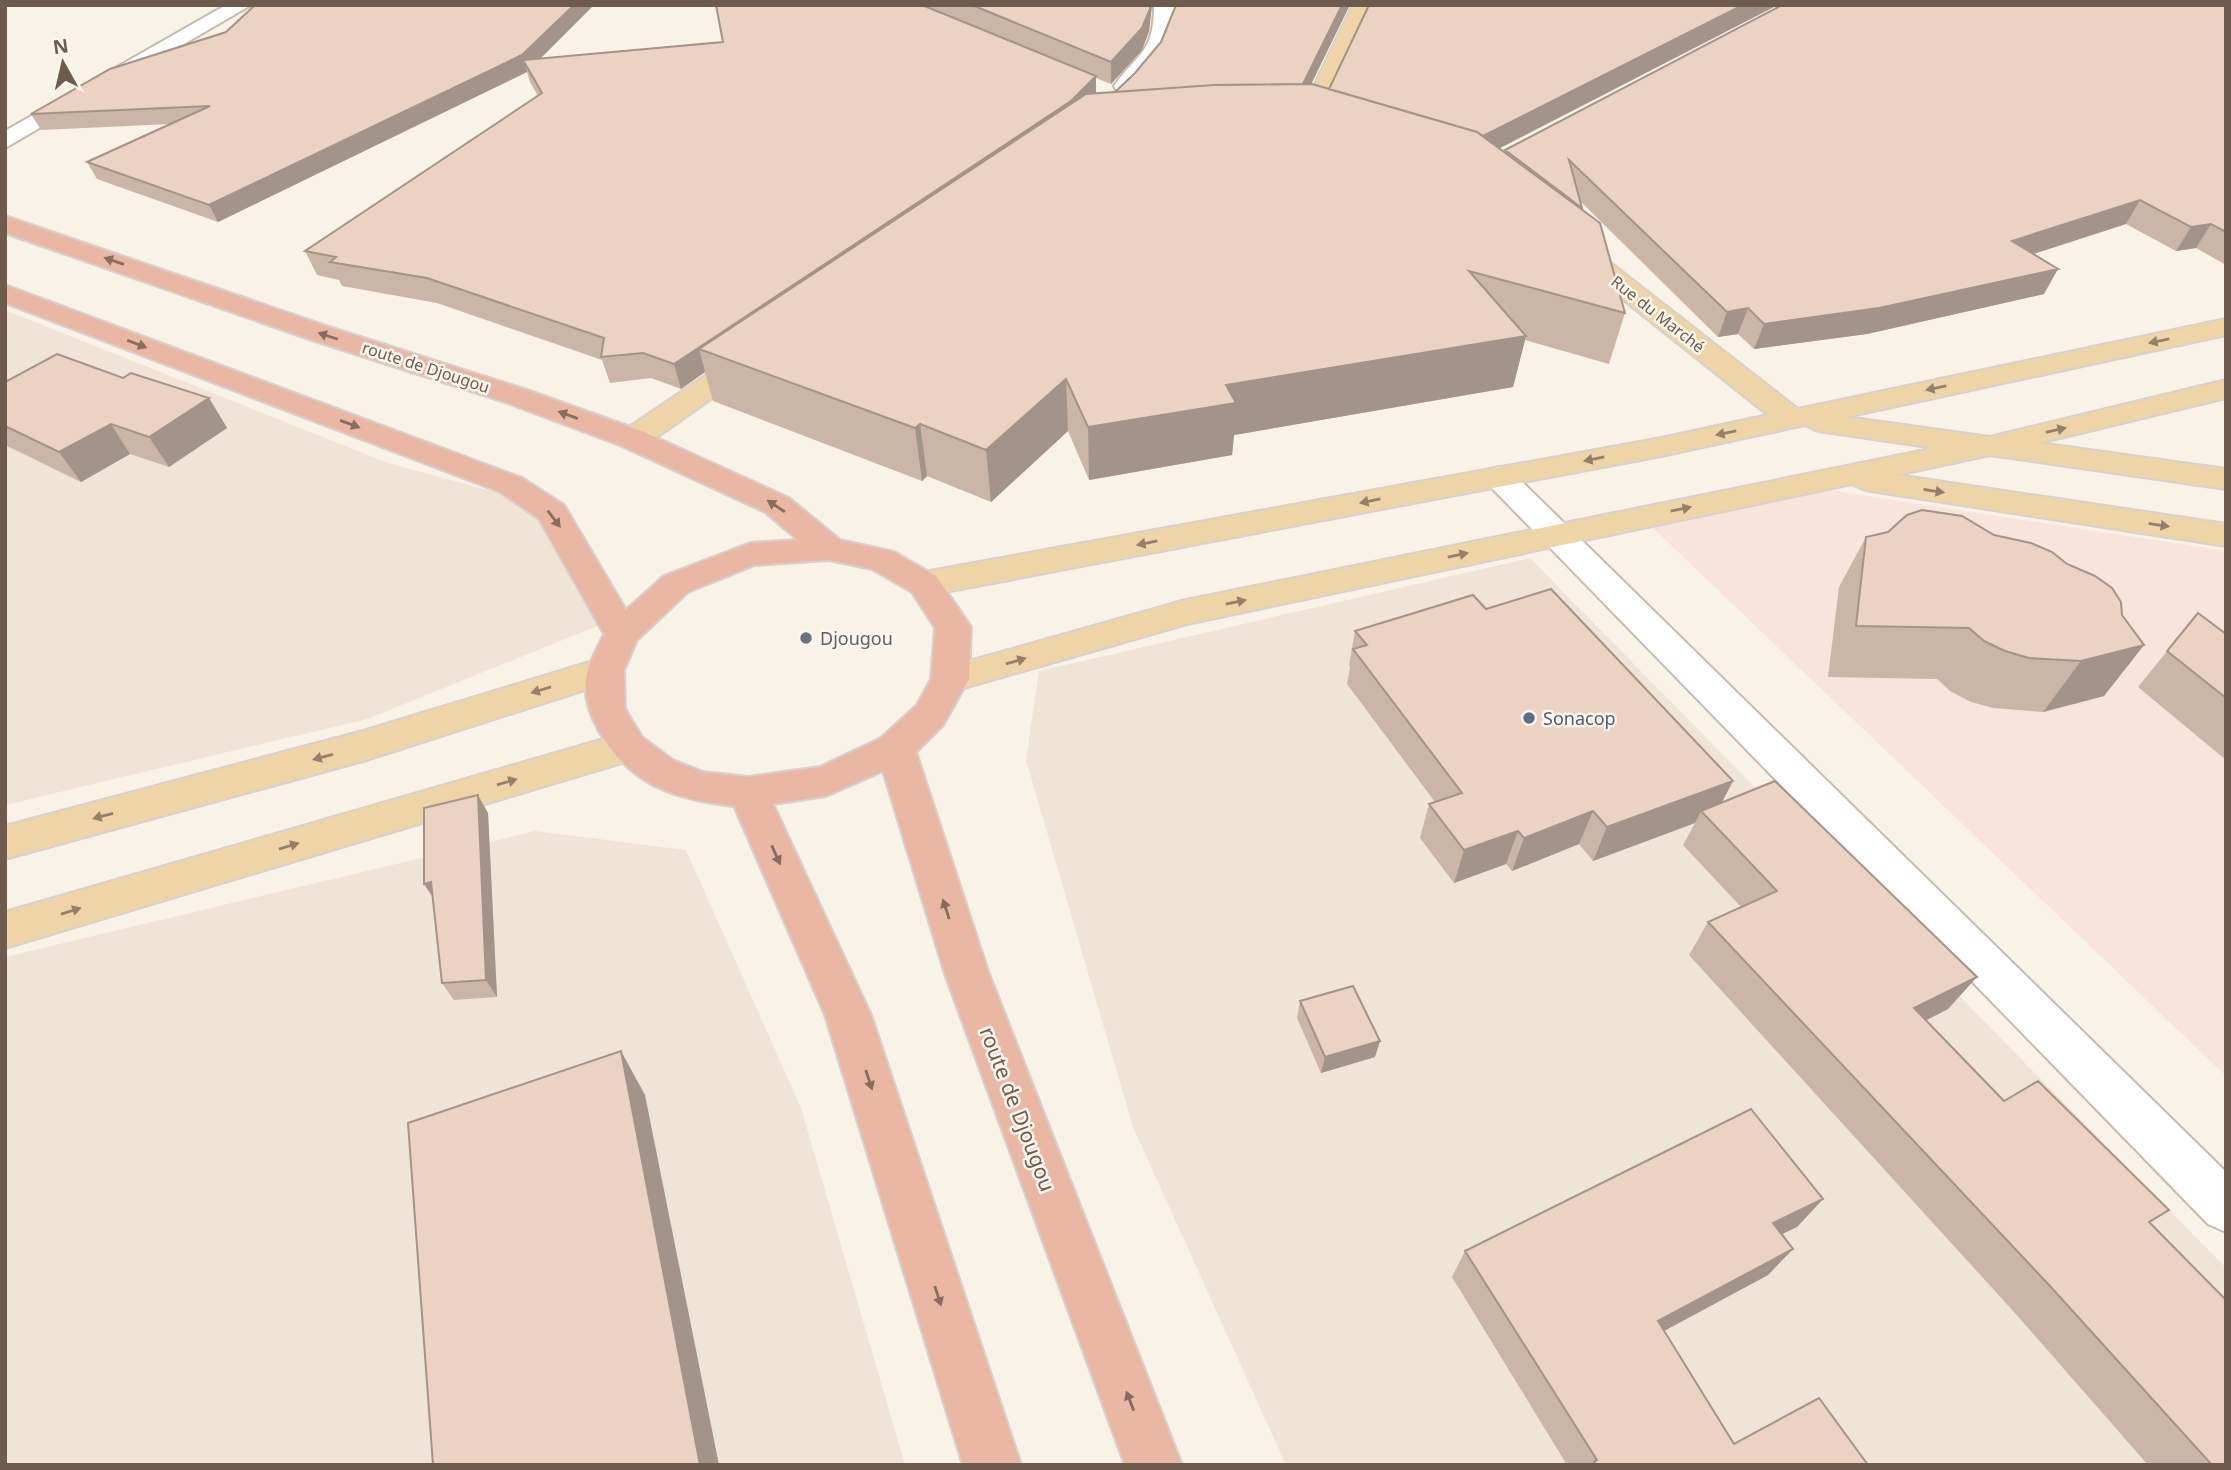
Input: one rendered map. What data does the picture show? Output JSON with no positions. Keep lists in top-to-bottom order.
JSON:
{
  "streets": {
    "highway": ["route de Djougou"],
    "main road": ["Rue du Marché"]
  },
  "places": ["Djougou", "Sonacop"],
  "north": "top"
}
